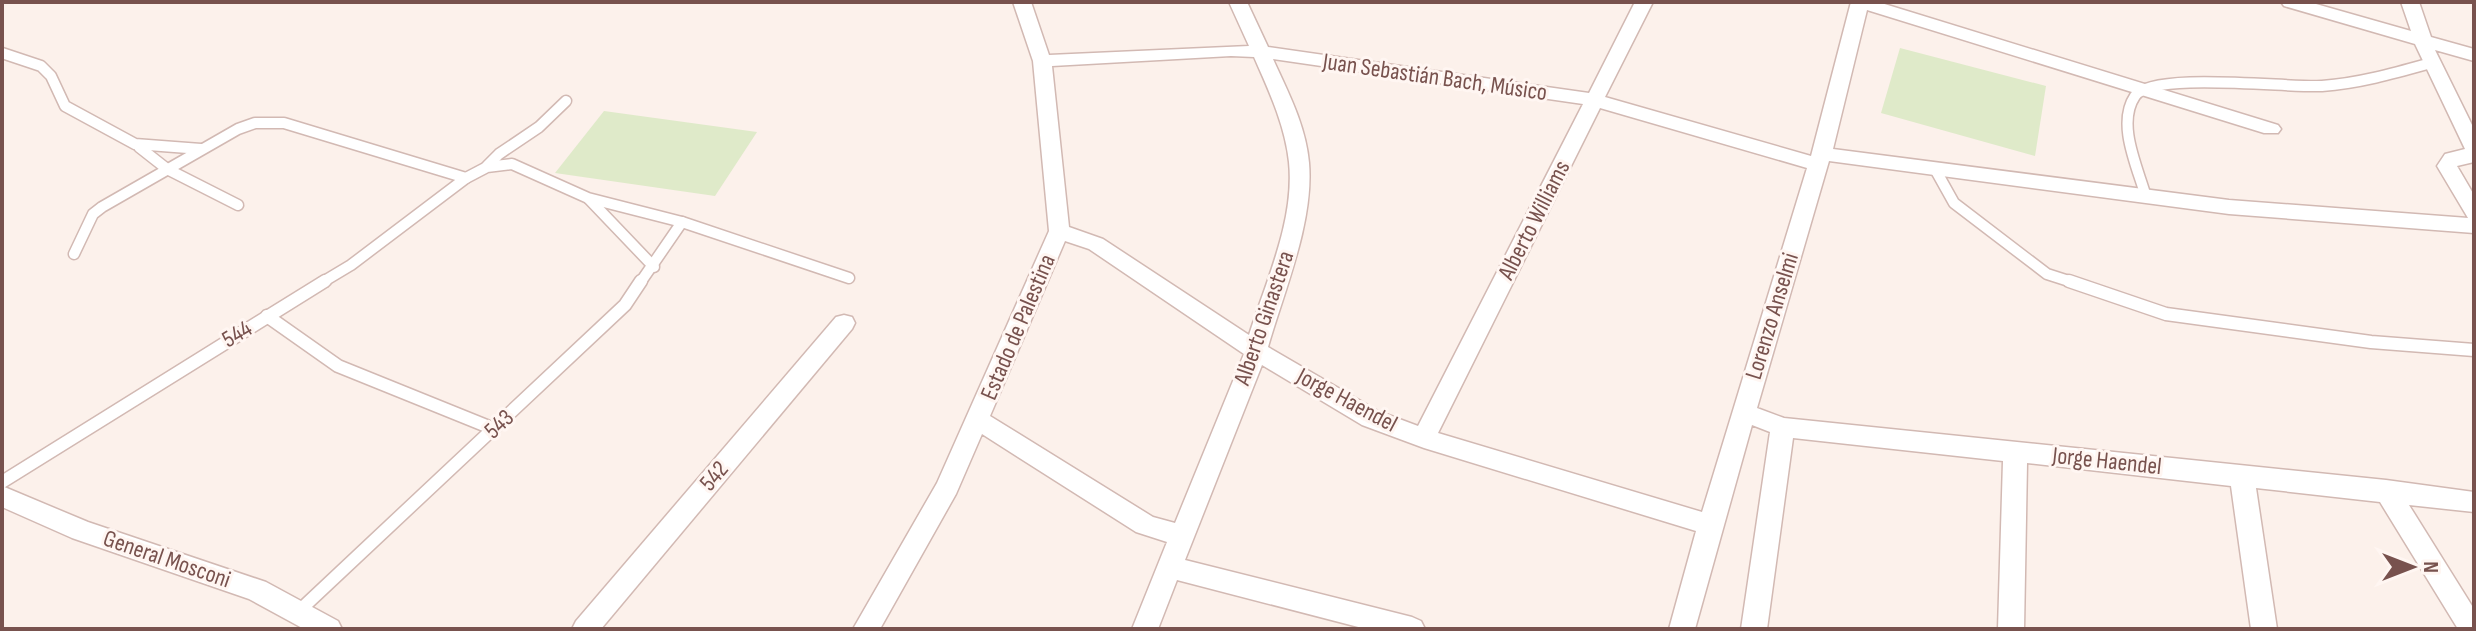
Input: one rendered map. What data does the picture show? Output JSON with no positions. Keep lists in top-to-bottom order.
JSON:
{
  "streets": {
    "street": [
      "Juan Sebastián Bach, Músico",
      "Alberto Williams",
      "Lorenzo Anselmi",
      "Alberto Ginastera",
      "Estado de Palestina",
      "Jorge Haendel",
      "542",
      "General Mosconi"
    ],
    "lane": ["544", "543"]
  },
  "crossings": [
    ["Juan Sebastián Bach, Músico", "Alberto Williams"],
    ["Juan Sebastián Bach, Músico", "Lorenzo Anselmi"],
    ["Juan Sebastián Bach, Músico", "Alberto Ginastera"],
    ["Juan Sebastián Bach, Músico", "Estado de Palestina"],
    ["Alberto Williams", "Jorge Haendel"],
    ["Lorenzo Anselmi", "Jorge Haendel"],
    ["Alberto Ginastera", "Jorge Haendel"],
    ["Estado de Palestina", "Jorge Haendel"],
    ["543", "General Mosconi"]
  ],
  "north": "right"
}
